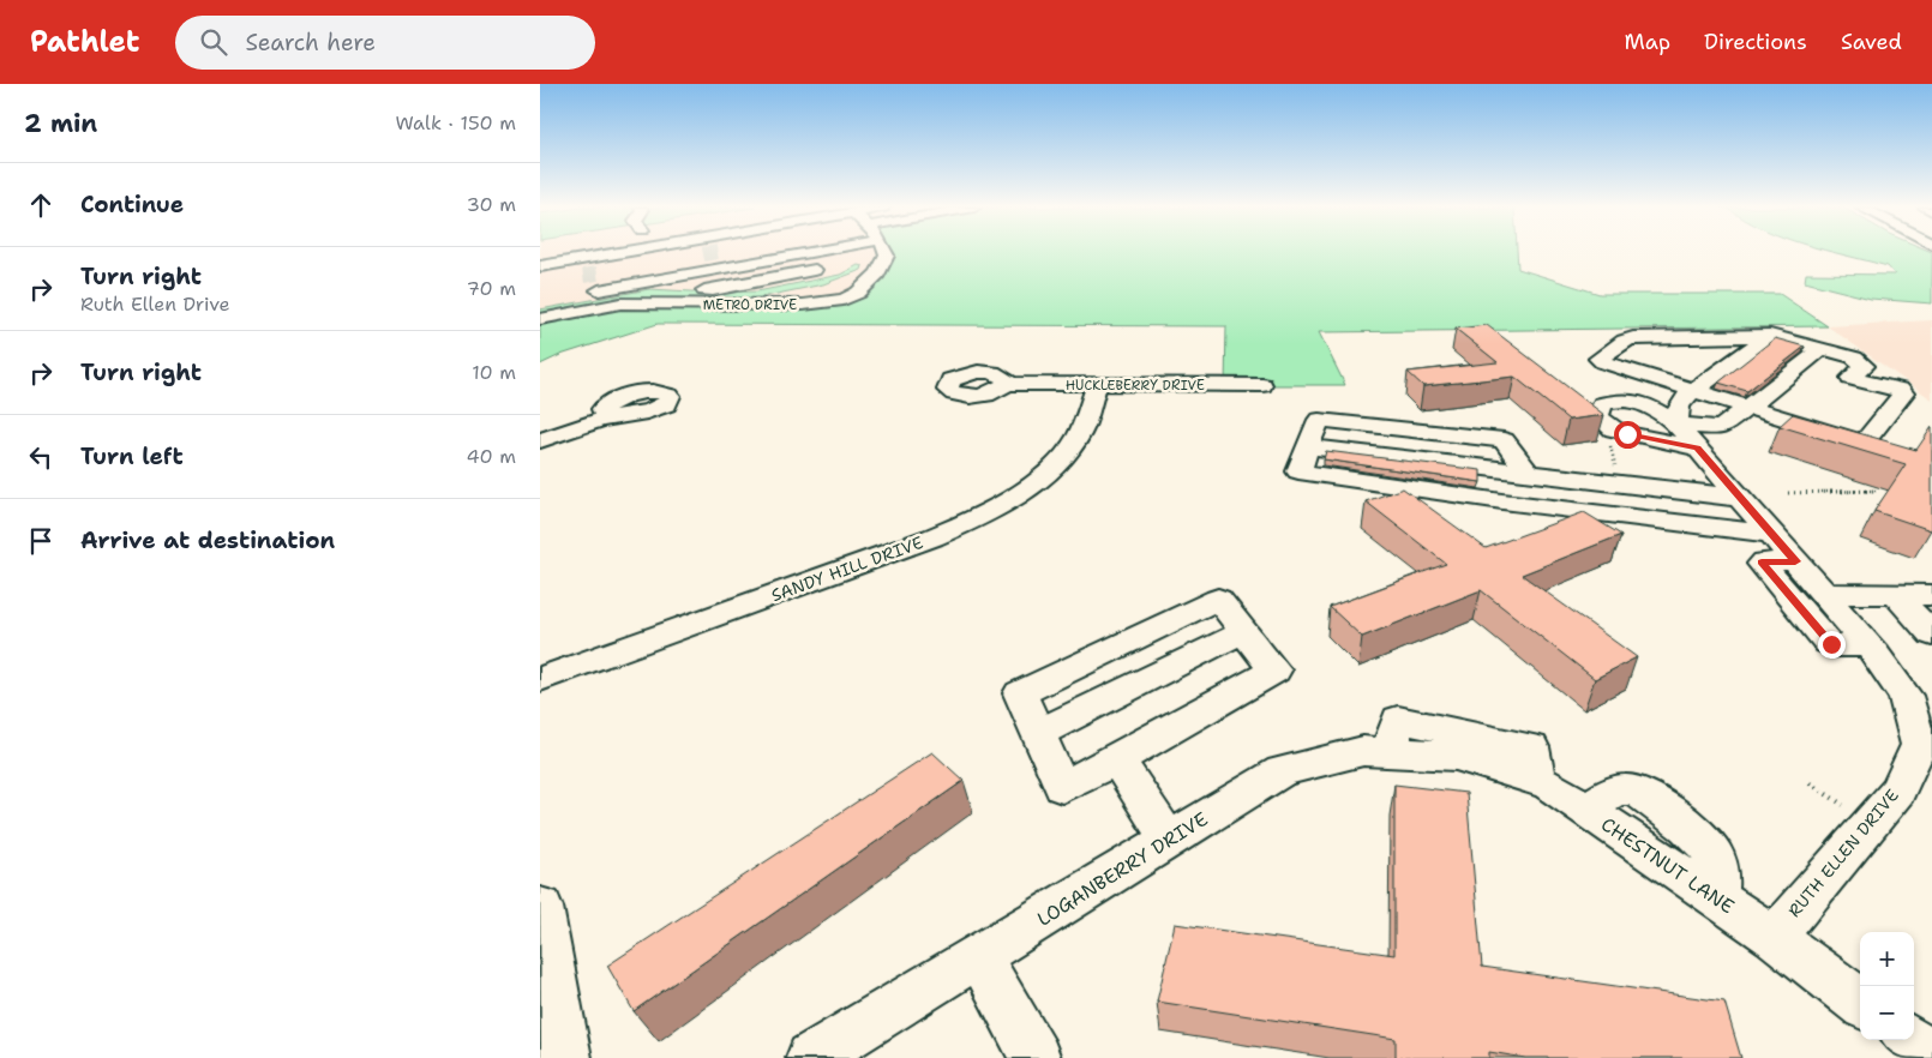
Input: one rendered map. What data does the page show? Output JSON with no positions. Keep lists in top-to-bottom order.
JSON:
{
  "streets": {
    "street": [
      "METRO DRIVE",
      "HUCKLEBERRY DRIVE",
      "SANDY HILL DRIVE",
      "RUTH ELLEN DRIVE",
      "CHESTNUT LANE",
      "LOGANBERRY DRIVE"
    ]
  },
  "crossings": [
    ["HUCKLEBERRY DRIVE", "SANDY HILL DRIVE"],
    ["RUTH ELLEN DRIVE", "CHESTNUT LANE"],
    ["CHESTNUT LANE", "LOGANBERRY DRIVE"]
  ],
  "page": {
    "header": "Pathlet",
    "search": "Search here",
    "nav": ["Map", "Directions", "Saved"],
    "heading": ["2 min", "Walk · 150 m"],
    "list": [
      ["Continue", "30 m"],
      ["Turn right", "Ruth Ellen Drive", "70 m"],
      ["Turn right", "10 m"],
      ["Turn left", "40 m"],
      "Arrive at destination"
    ],
    "map_buttons": ["+", "−"]
  }
}
